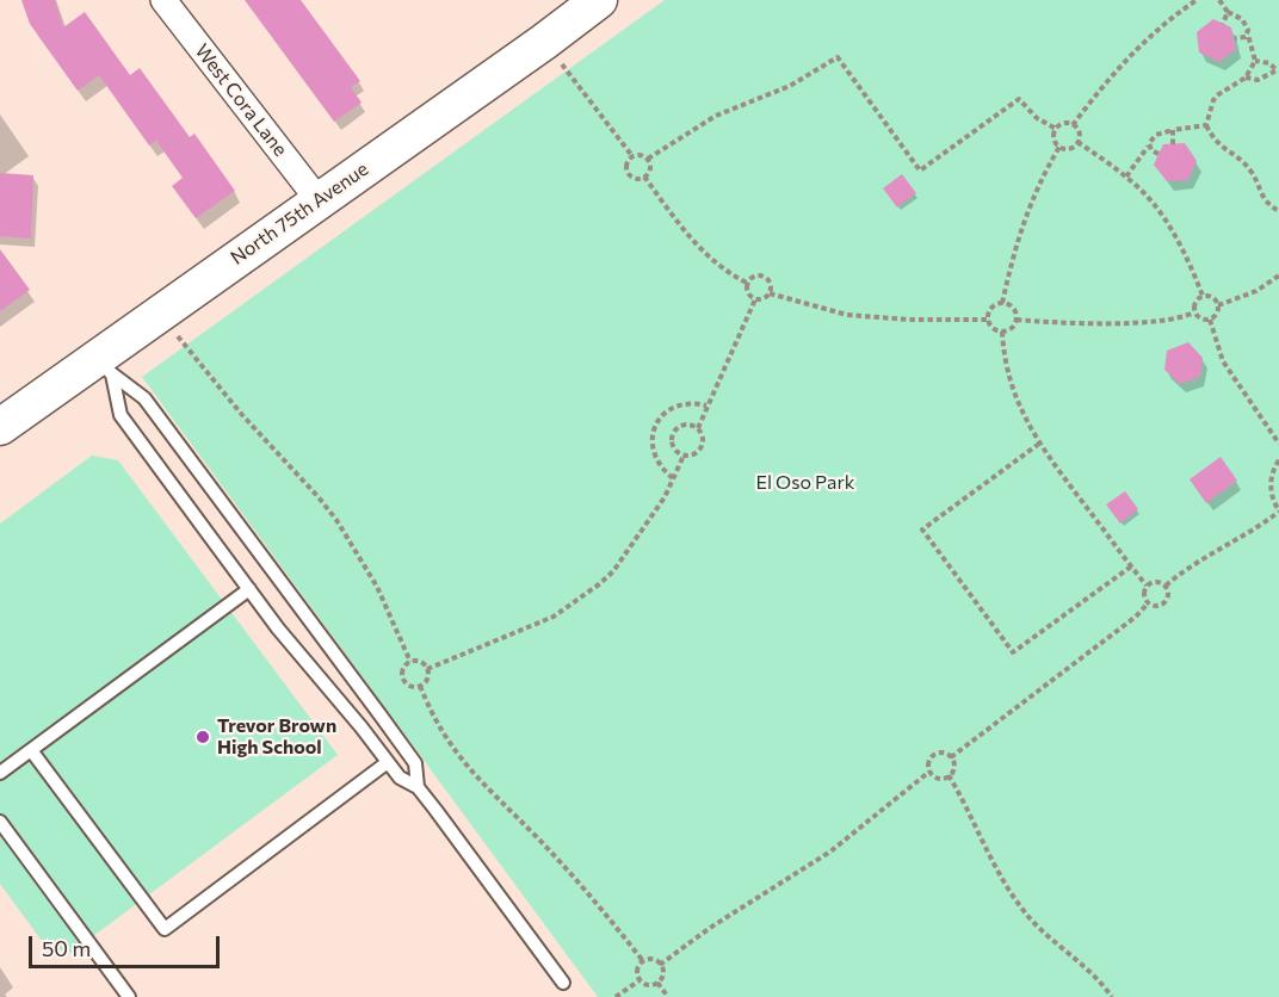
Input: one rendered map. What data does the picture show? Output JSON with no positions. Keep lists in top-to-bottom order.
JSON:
{
  "streets": {
    "main road": ["North 75th Avenue"],
    "street": ["West Cora Lane"]
  },
  "crossings": [
    ["West Cora Lane", "North 75th Avenue"]
  ],
  "parks": ["El Oso Park"],
  "places": ["Trevor Brown High School"],
  "scale_bar": "50 m"
}
